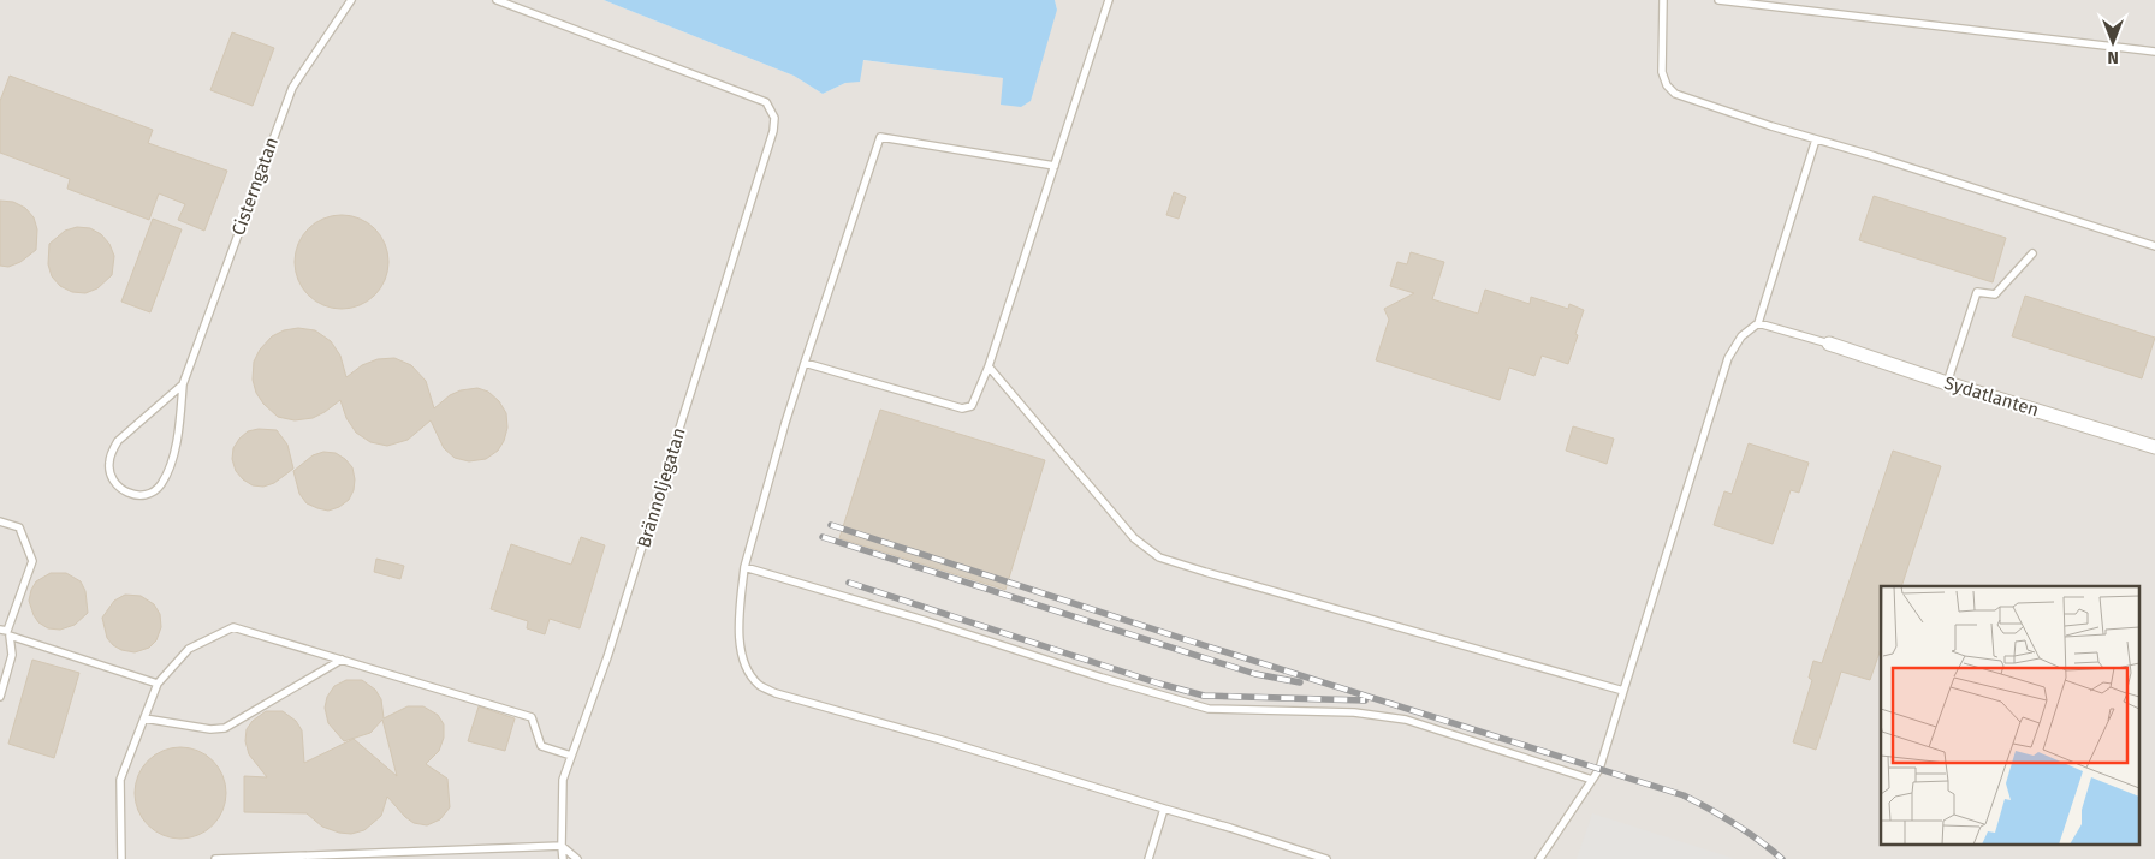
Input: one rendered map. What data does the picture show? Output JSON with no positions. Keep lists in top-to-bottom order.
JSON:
{
  "streets": {
    "street": ["Sydatlanten"],
    "lane": ["Cisterngatan", "Brännoljegatan"]
  },
  "north": "bottom"
}
